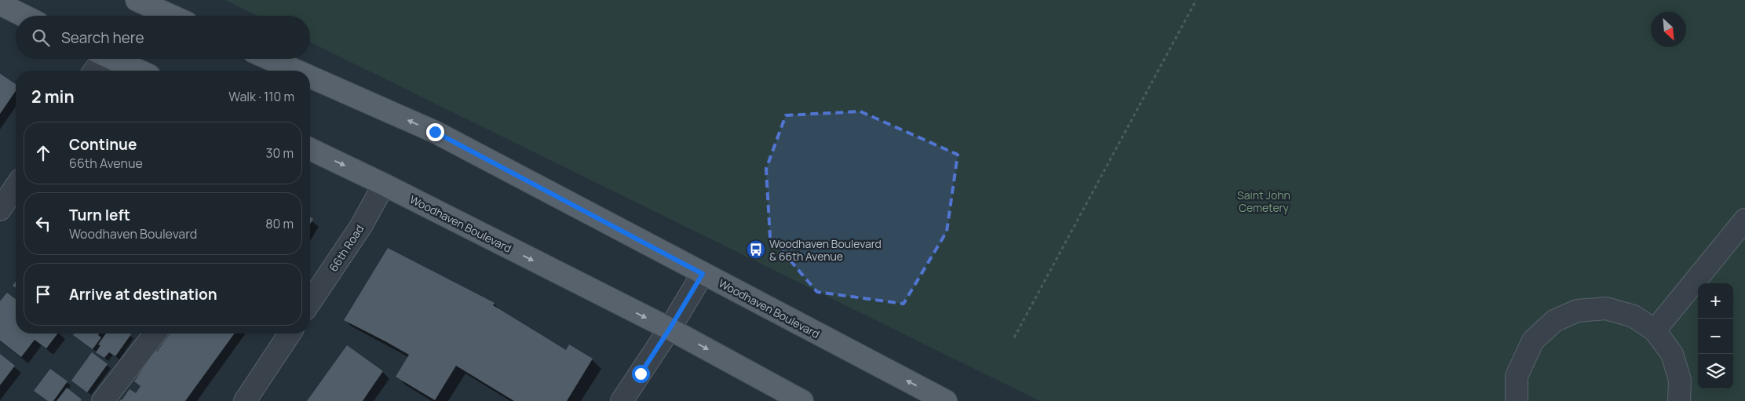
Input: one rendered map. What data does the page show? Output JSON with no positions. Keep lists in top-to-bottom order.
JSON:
{
  "streets": {
    "main road": ["Woodhaven Boulevard"],
    "street": ["66th Road"]
  },
  "crossings": [
    ["Woodhaven Boulevard", "66th Road"]
  ],
  "parks": ["Saint John Cemetery"],
  "places": {
    "bus stop": ["Woodhaven Boulevard & 66th Avenue"]
  },
  "north": "bottom right",
  "page": {
    "search": "Search here",
    "heading": ["2 min", "Walk · 110 m"],
    "list": [
      ["Continue", "66th Avenue", "30 m"],
      ["Turn left", "Woodhaven Boulevard", "80 m"],
      "Arrive at destination"
    ],
    "map_buttons": ["+", "−"]
  }
}
